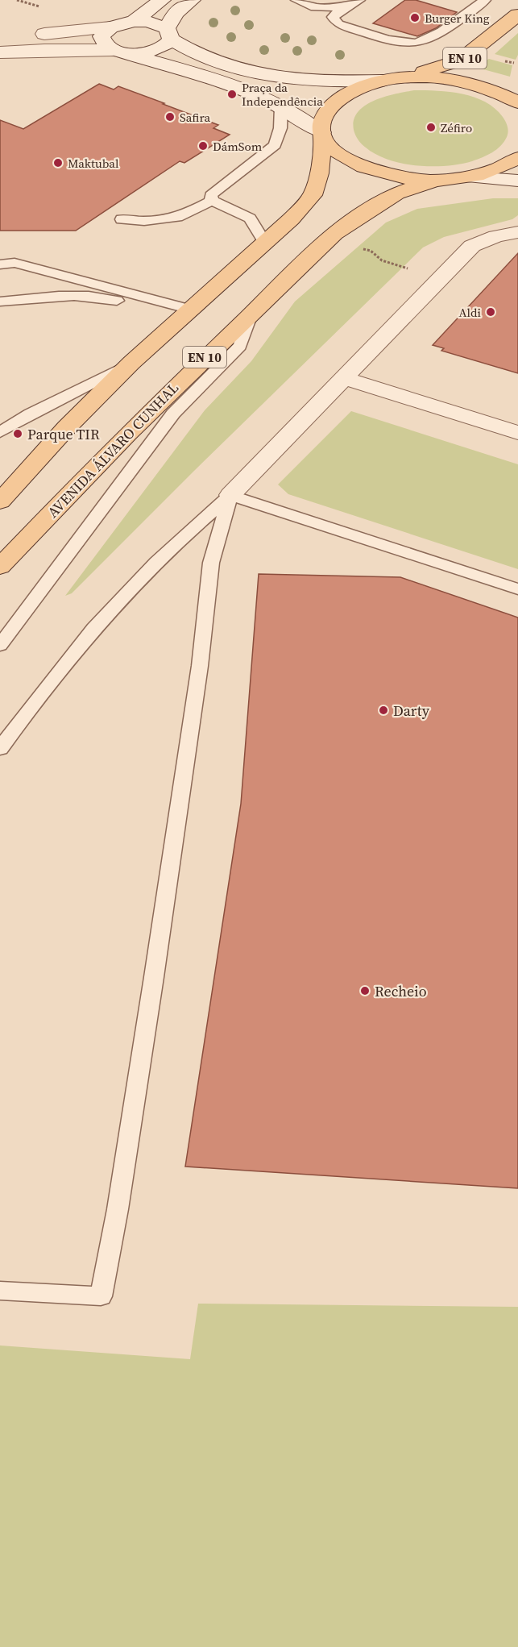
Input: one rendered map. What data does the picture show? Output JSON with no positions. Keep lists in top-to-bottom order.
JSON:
{
  "streets": {
    "main road": ["EN 10", "AVENIDA ÁLVARO CUNHAL"]
  },
  "crossings": [
    ["EN 10", "AVENIDA ÁLVARO CUNHAL"]
  ],
  "places": [
    "Burger King",
    "Praça da Independência",
    "Safira",
    "Zéfiro",
    "DámSom",
    "Maktubal",
    "Aldi",
    "Parque TIR",
    "Darty",
    "Recheio"
  ]
}
